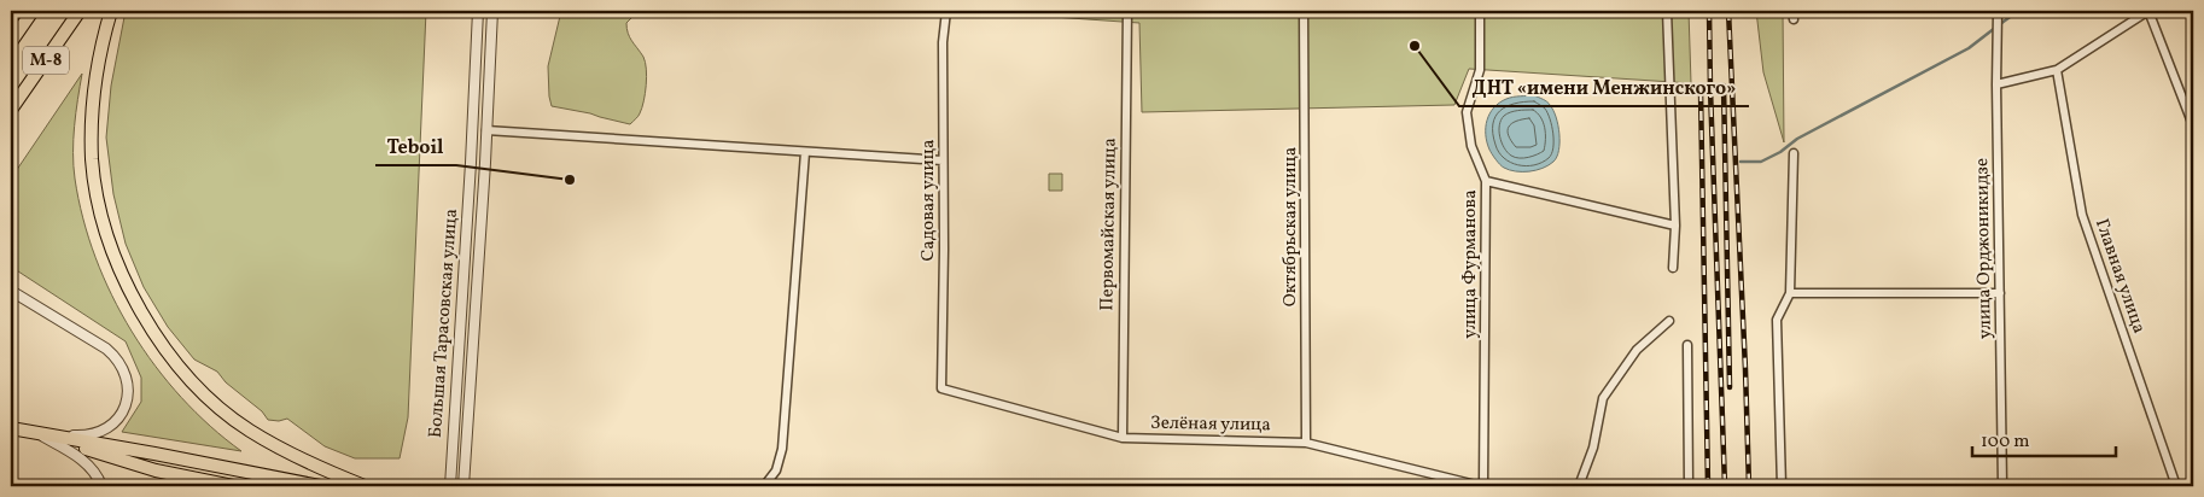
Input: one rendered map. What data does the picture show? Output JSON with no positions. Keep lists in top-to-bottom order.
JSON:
{
  "streets": {
    "main road": ["М-8"],
    "street": [
      "Садовая улица",
      "Первомайская улица",
      "Октябрьская улица",
      "улица Орджоникидзе",
      "улица Фурманова",
      "Главная улица",
      "Большая Тарасовская улица",
      "Зелёная улица"
    ]
  },
  "crossings": [
    ["Садовая улица", "Зелёная улица"],
    ["Первомайская улица", "Зелёная улица"],
    ["Октябрьская улица", "Зелёная улица"],
    ["улица Фурманова", "Зелёная улица"]
  ],
  "places": ["ДНТ «имени Менжинского»", "Teboil"],
  "scale_bar": "100 m"
}
